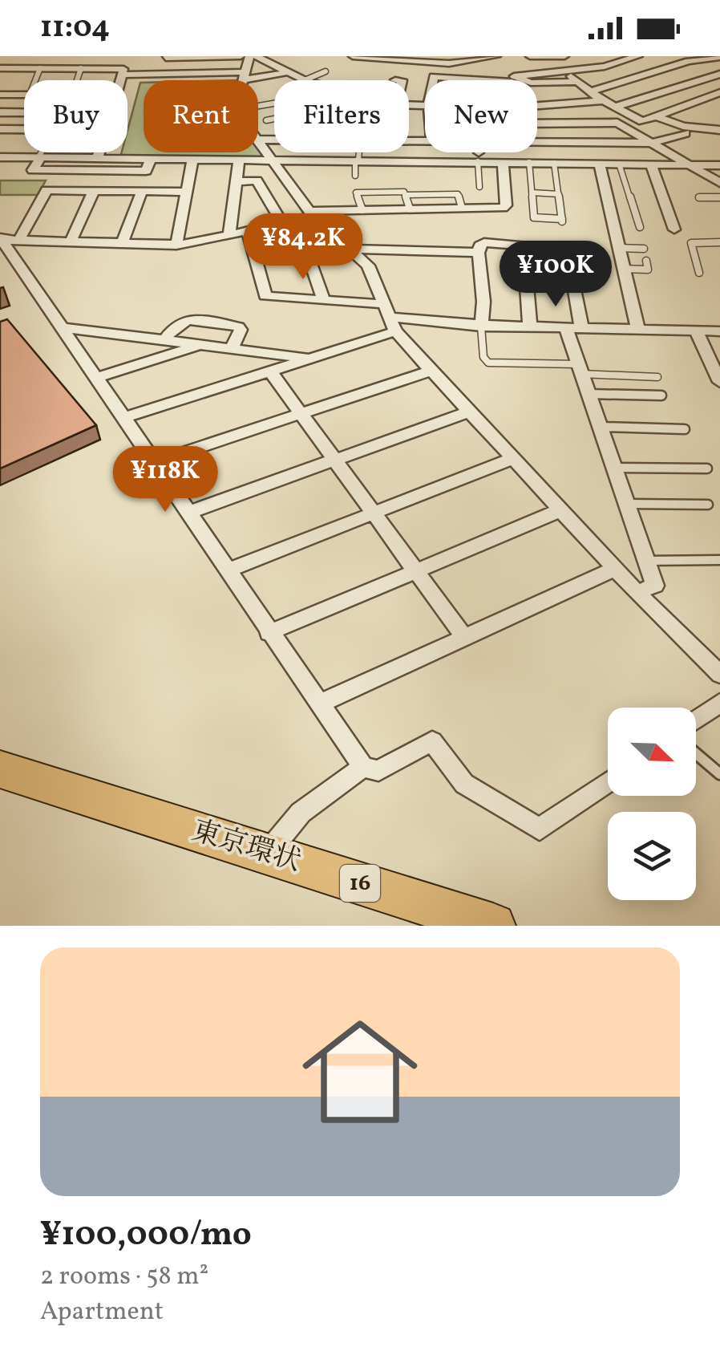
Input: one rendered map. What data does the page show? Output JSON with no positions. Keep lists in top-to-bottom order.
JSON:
{
  "streets": {
    "highway": ["東京環状", "16"]
  },
  "north": "bottom right",
  "page": {
    "status": "11:04",
    "chip": [
      "Buy",
      "Rent",
      "Filters",
      "New"
    ],
    "price": ["¥84.2K", "¥100K", "¥118K"],
    "list": [
      {
        "name": "¥100,000/mo",
        "note": "2 rooms · 58 m² · Apartment"
      }
    ]
  }
}
